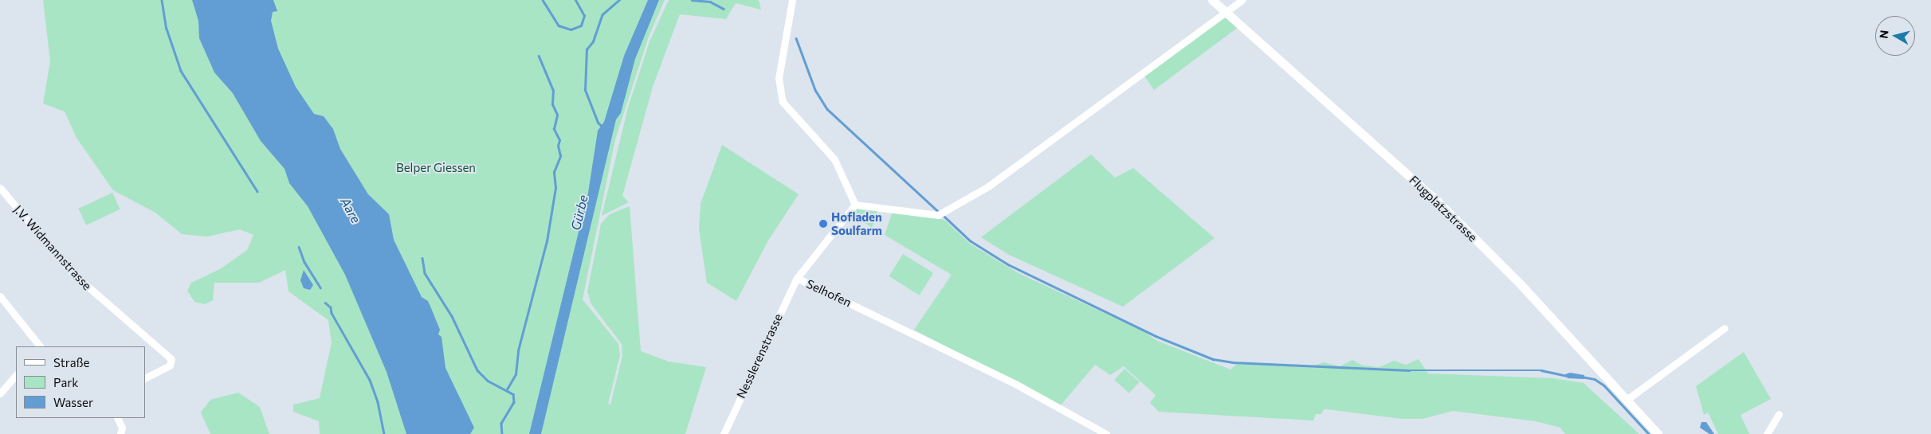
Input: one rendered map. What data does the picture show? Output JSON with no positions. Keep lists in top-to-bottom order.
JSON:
{
  "streets": {
    "street": [
      "Flugplatzstrasse",
      "J.V. Widmannstrasse",
      "Selhofen",
      "Nesslerenstrasse"
    ]
  },
  "crossings": [
    ["Selhofen", "Nesslerenstrasse"]
  ],
  "water": ["Aare", "Gürbe"],
  "parks": ["Belper Giessen"],
  "places": ["Hofladen Soulfarm"],
  "legend": ["Straße", "Park", "Wasser"],
  "north": "left"
}
